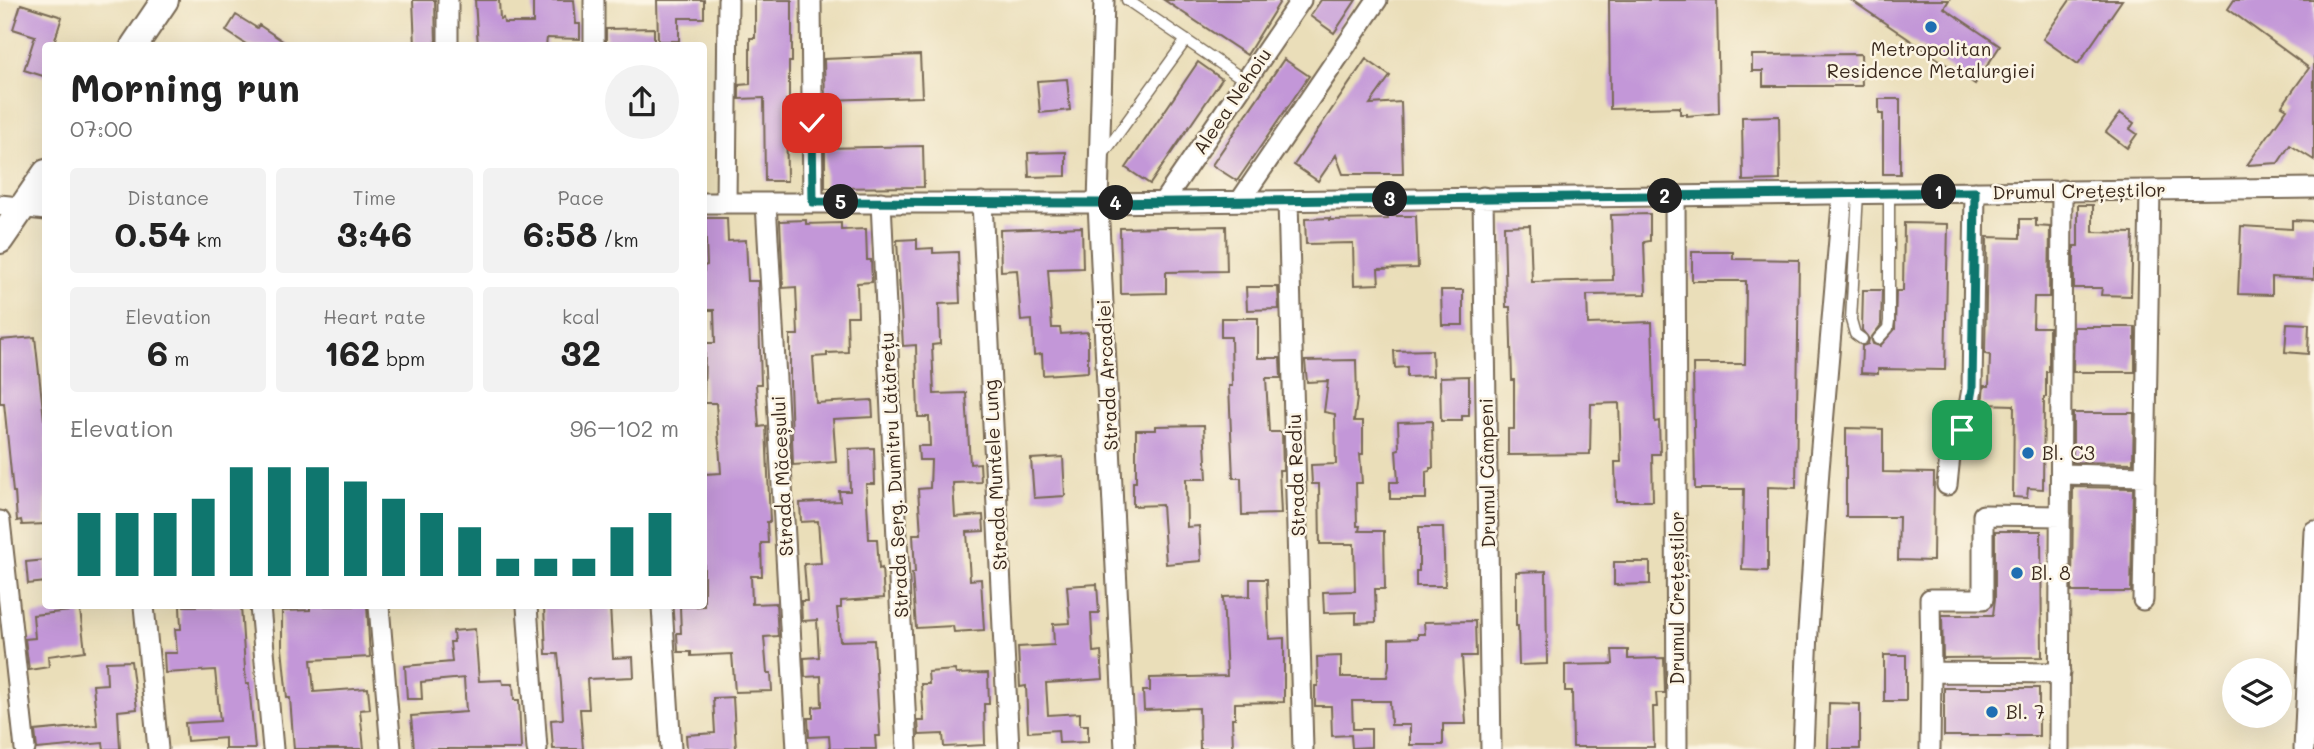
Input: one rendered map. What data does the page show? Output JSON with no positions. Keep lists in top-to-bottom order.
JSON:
{
  "streets": {
    "street": [
      "Aleea Nehoiu",
      "Drumul Crețeștilor",
      "Strada Arcadiei",
      "Drumul Câmpeni",
      "Strada Serg. Dumitru Lătărețu",
      "Strada Muntele Lung",
      "Strada Rediu",
      "Strada Măceșului"
    ]
  },
  "crossings": [
    ["Aleea Nehoiu", "Drumul Crețeștilor"],
    ["Drumul Crețeștilor", "Strada Arcadiei"],
    ["Drumul Crețeștilor", "Drumul Câmpeni"],
    ["Drumul Crețeștilor", "Strada Serg. Dumitru Lătărețu"],
    ["Drumul Crețeștilor", "Strada Muntele Lung"],
    ["Drumul Crețeștilor", "Strada Rediu"],
    ["Drumul Crețeștilor", "Strada Măceșului"]
  ],
  "places": [
    "Metropolitan Residence Metalurgiei",
    "Bl. C3",
    "Bl. 8",
    "Bl. 7"
  ],
  "page": {
    "heading": ["Morning run", "07:00"],
    "stats": [
      ["Distance", "0.54 km"],
      ["Time", "3:46"],
      ["Pace", "6:58 /km"],
      ["Elevation", "6 m"],
      ["Heart rate", "162 bpm"],
      ["kcal", "32"]
    ],
    "pins": [
      "1",
      "2",
      "3",
      "5",
      "4"
    ],
    "chart": ["Elevation", "96–102 m"]
  }
}
